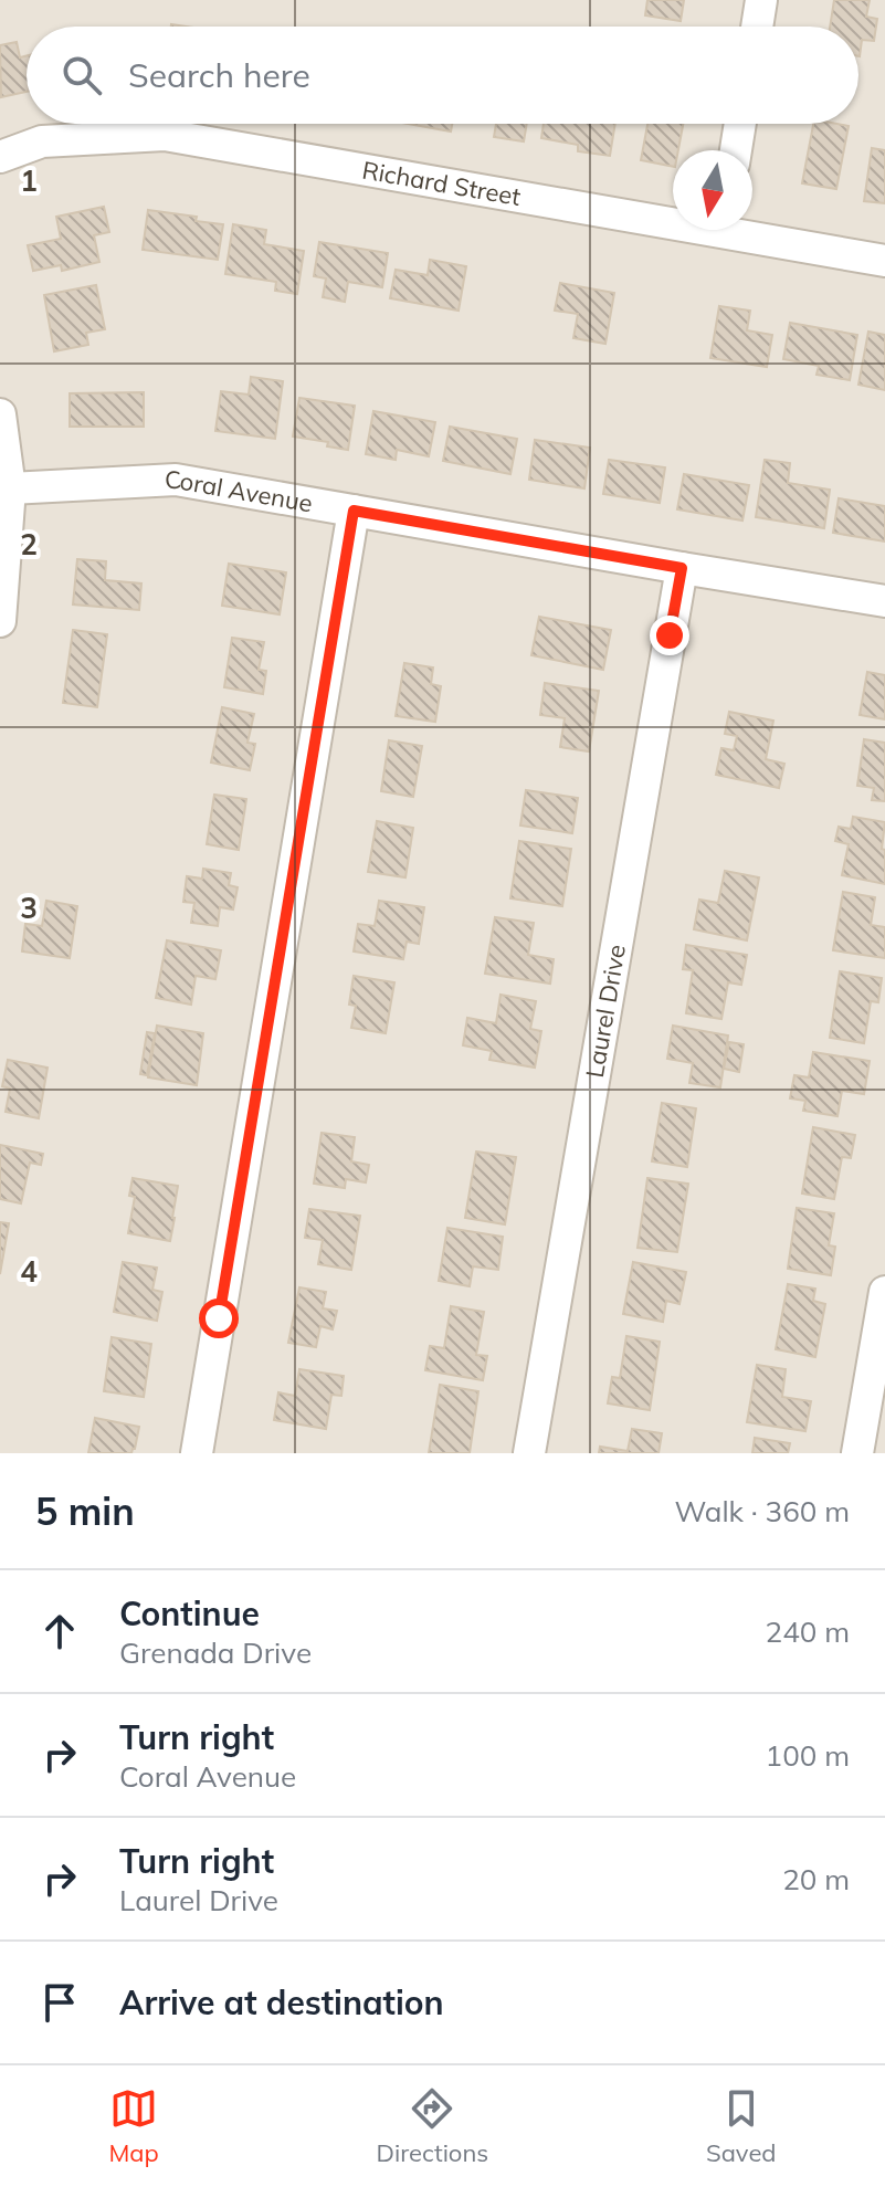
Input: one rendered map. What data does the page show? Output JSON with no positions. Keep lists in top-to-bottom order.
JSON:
{
  "streets": {
    "street": ["Richard Street", "Coral Avenue", "Laurel Drive"]
  },
  "crossings": [
    ["Coral Avenue", "Laurel Drive"]
  ],
  "north": "bottom",
  "page": {
    "search": "Search here",
    "heading": ["5 min", "Walk · 360 m"],
    "list": [
      ["Continue", "Grenada Drive", "240 m"],
      ["Turn right", "Coral Avenue", "100 m"],
      ["Turn right", "Laurel Drive", "20 m"],
      "Arrive at destination"
    ],
    "nav": ["Map", "Directions", "Saved"]
  },
  "grid": {
    "rows": [
      "1",
      "2",
      "3",
      "4"
    ]
  }
}
